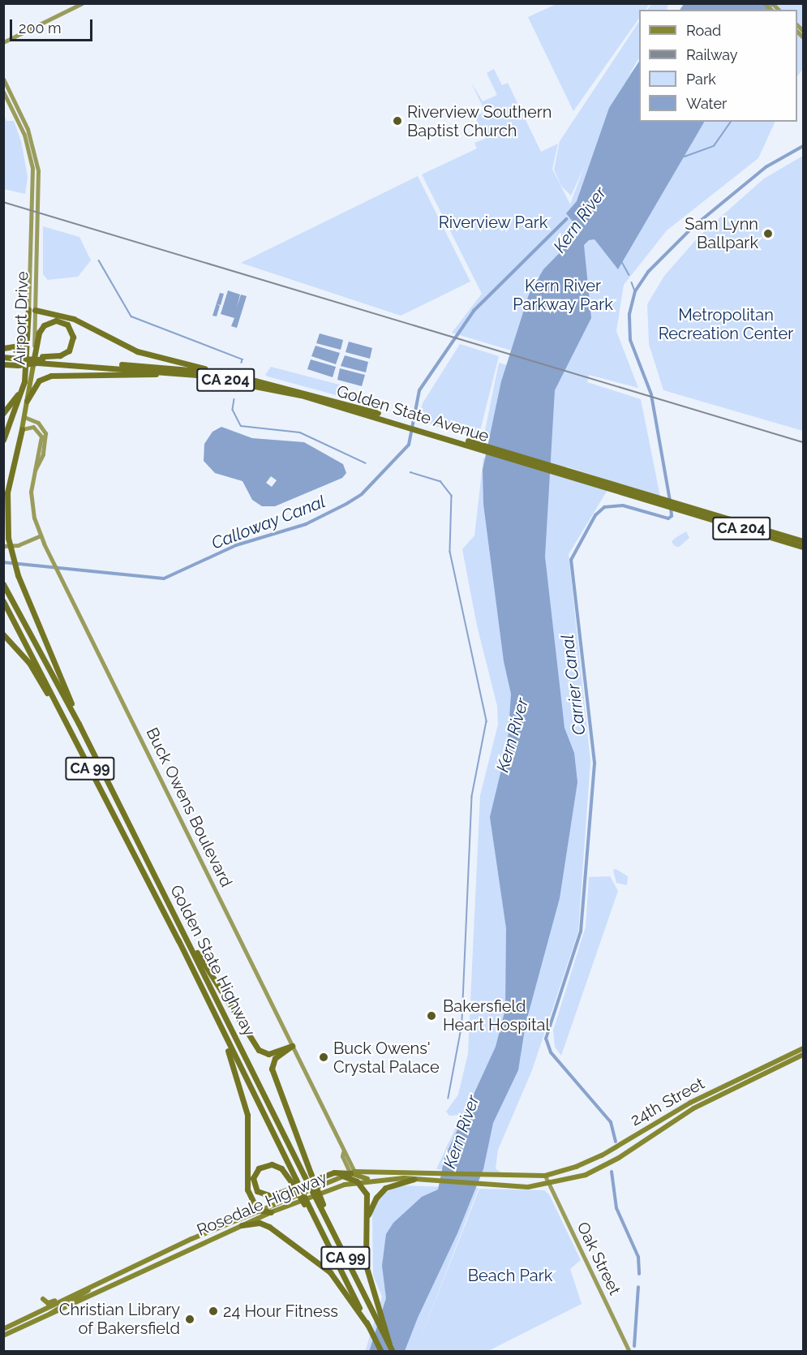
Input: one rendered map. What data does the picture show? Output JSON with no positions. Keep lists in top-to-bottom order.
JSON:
{
  "streets": {
    "highway": [
      "Airport Drive",
      "CA 204",
      "Golden State Avenue",
      "CA 99",
      "Golden State Highway"
    ],
    "main road": [
      "Buck Owens Boulevard",
      "24th Street",
      "Rosedale Highway",
      "Oak Street"
    ]
  },
  "crossings": [
    ["Airport Drive", "Golden State Avenue"],
    ["Airport Drive", "Buck Owens Boulevard"],
    ["Airport Drive", "Golden State Highway"],
    ["CA 99", "Golden State Highway"],
    ["24th Street", "Rosedale Highway"],
    ["24th Street", "Oak Street"],
    ["Rosedale Highway", "Oak Street"]
  ],
  "water": ["Kern River", "Calloway Canal", "Carrier Canal"],
  "parks": [
    "Riverview Park",
    "Kern River Parkway Park",
    "Metropolitan Recreation Center",
    "Beach Park"
  ],
  "places": [
    "Riverview Southern Baptist Church",
    "Sam Lynn Ballpark",
    "Bakersfield Heart Hospital",
    "Buck Owens' Crystal Palace",
    "24 Hour Fitness",
    "Christian Library of Bakersfield"
  ],
  "legend": [
    "Road",
    "Railway",
    "Park",
    "Water"
  ],
  "scale_bar": "200 m"
}
